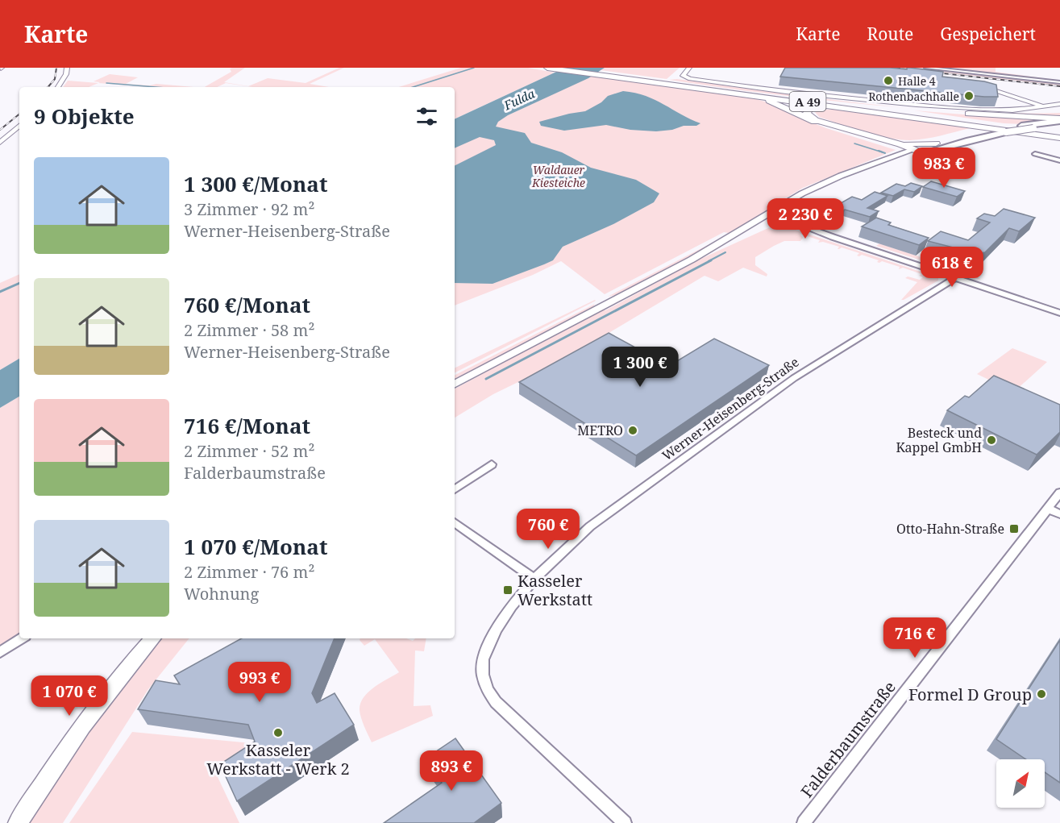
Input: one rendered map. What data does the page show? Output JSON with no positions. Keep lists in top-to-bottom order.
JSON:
{
  "streets": {
    "highway": ["A 49"],
    "street": ["Werner-Heisenberg-Straße", "Falderbaumstraße"]
  },
  "water": ["Fulda"],
  "parks": ["Waldauer Kiesteiche"],
  "places": {
    "other": [
      "Halle 4",
      "Rothenbachhalle",
      "METRO",
      "Besteck und Kappel GmbH",
      "Formel D Group",
      "Kasseler Werkstatt - Werk 2"
    ],
    "transit": ["Otto-Hahn-Straße", "Kasseler Werkstatt"]
  },
  "north": "top right",
  "page": {
    "header": "Karte",
    "nav": ["Karte", "Route", "Gespeichert"],
    "heading": "9 Objekte",
    "list": [
      {
        "name": "1 300 €/Monat",
        "note": "3 Zimmer · 92 m² · Werner-Heisenberg-Straße"
      },
      {
        "name": "760 €/Monat",
        "note": "2 Zimmer · 58 m² · Werner-Heisenberg-Straße"
      },
      {
        "name": "716 €/Monat",
        "note": "2 Zimmer · 52 m² · Falderbaumstraße"
      },
      {
        "name": "1 070 €/Monat",
        "note": "2 Zimmer · 76 m² · Wohnung"
      }
    ],
    "price": [
      "983 €",
      "2 230 €",
      "618 €",
      "1 300 €",
      "760 €",
      "716 €",
      "993 €",
      "1 070 €",
      "893 €"
    ]
  }
}
